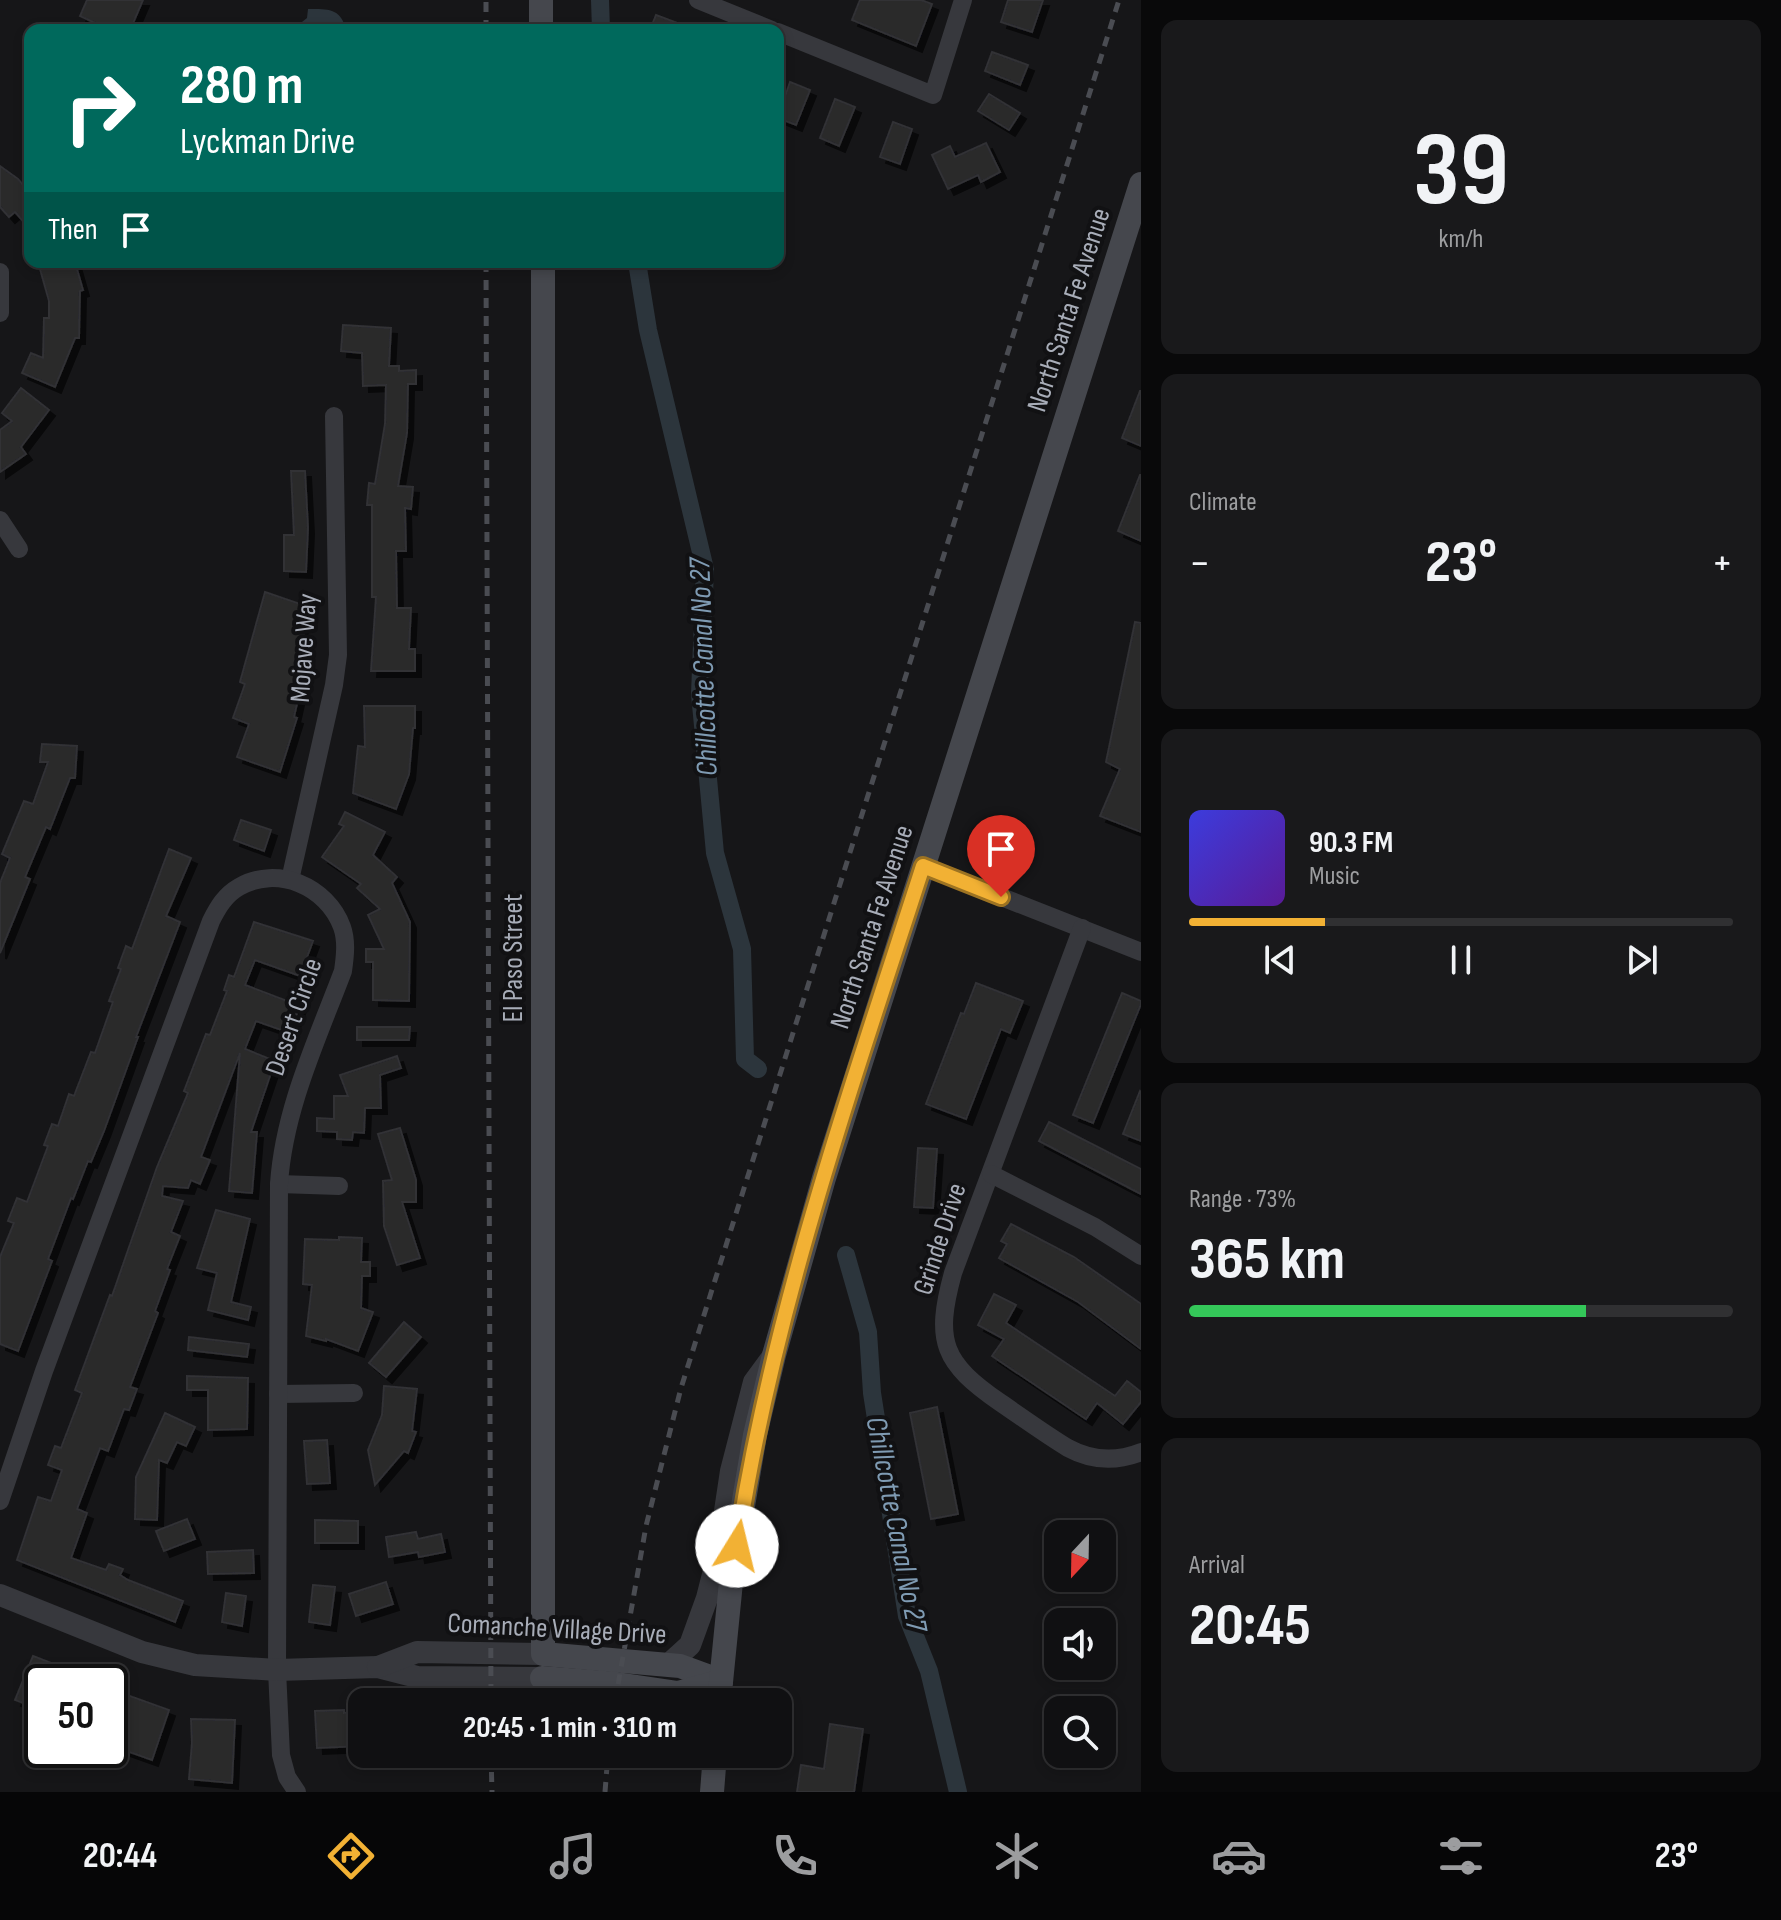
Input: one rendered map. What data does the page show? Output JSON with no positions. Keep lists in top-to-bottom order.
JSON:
{
  "streets": {
    "main road": ["North Santa Fe Avenue", "El Paso Street", "Comanche Village Drive"],
    "street": ["Mojave Way", "Desert Circle", "Grinde Drive"]
  },
  "crossings": [
    ["Mojave Way", "Desert Circle"],
    ["El Paso Street", "Comanche Village Drive"],
    ["Desert Circle", "Comanche Village Drive"]
  ],
  "water": ["Chillcotte Canal No 27"],
  "north": "bottom",
  "page": {
    "tile": [
      ["39", "km/h"],
      "Climate",
      ["Range · 73%", "365 km"],
      ["Arrival", "20:45"]
    ],
    "turn": ["280 m", "Lyckman Drive"],
    "then": "Then",
    "heat": ["−", "23°", "+"],
    "song": ["90.3 FM", "Music"],
    "limit": "50",
    "trip": "20:45 · 1 min · 310 m",
    "tabs": ["20:44", "23°"]
  }
}
